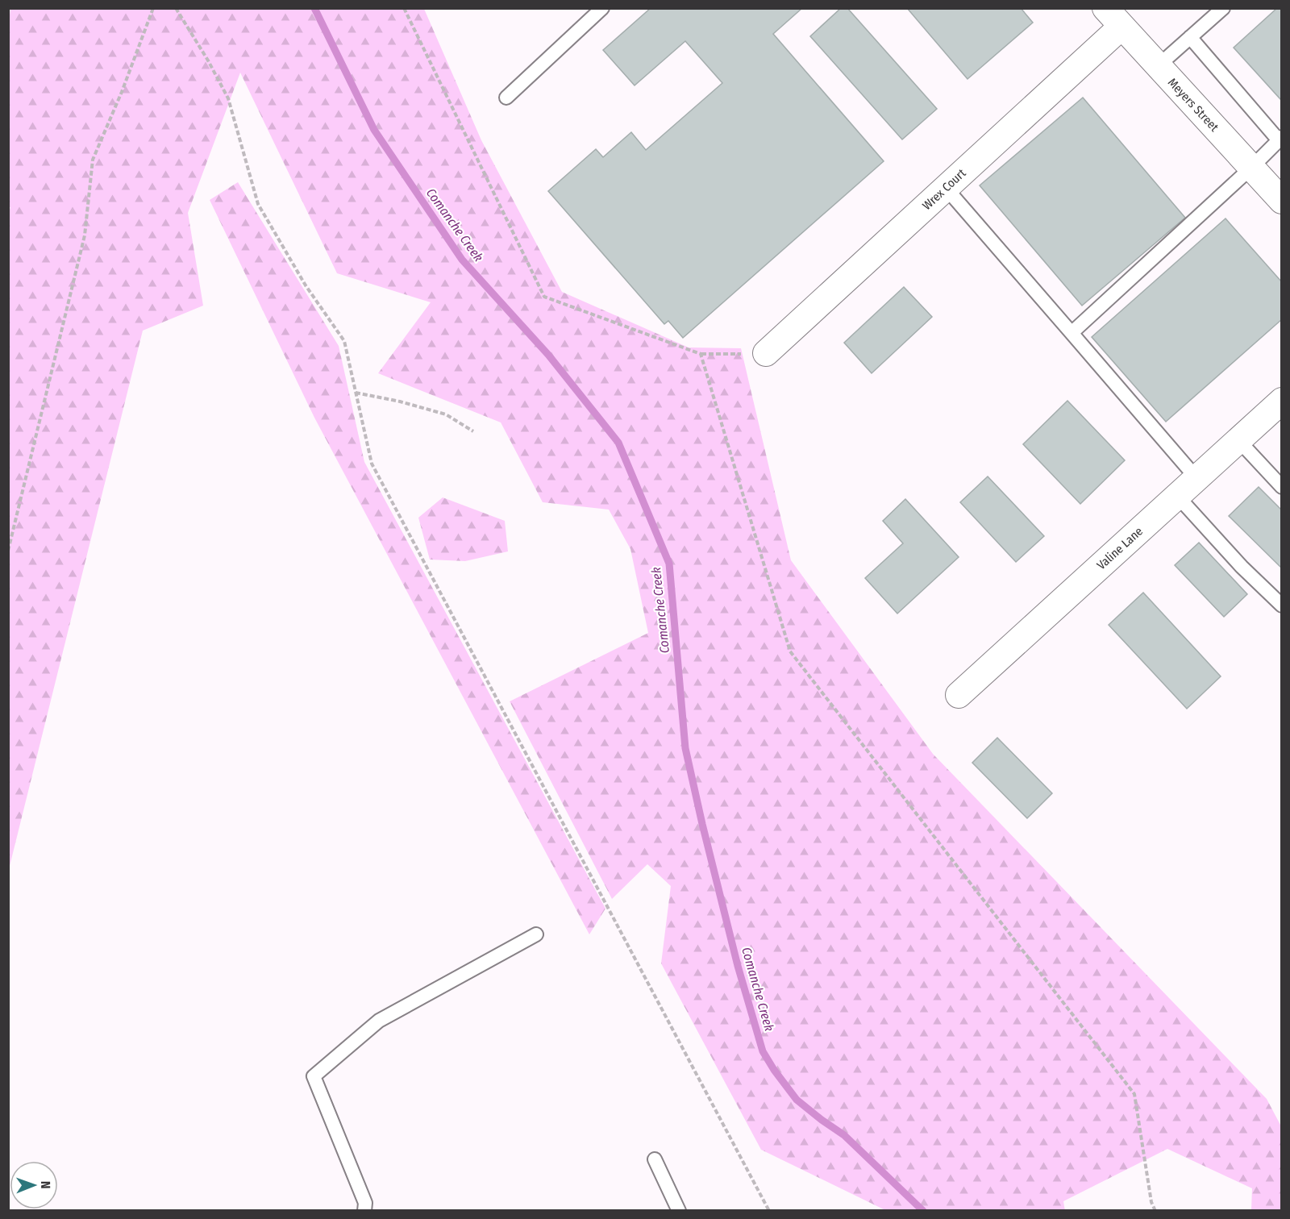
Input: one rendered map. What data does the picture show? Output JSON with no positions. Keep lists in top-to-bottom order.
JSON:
{
  "streets": {
    "street": ["Meyers Street", "Wrex Court", "Valine Lane"]
  },
  "crossings": [
    ["Meyers Street", "Wrex Court"]
  ],
  "water": ["Comanche Creek"],
  "north": "right"
}
